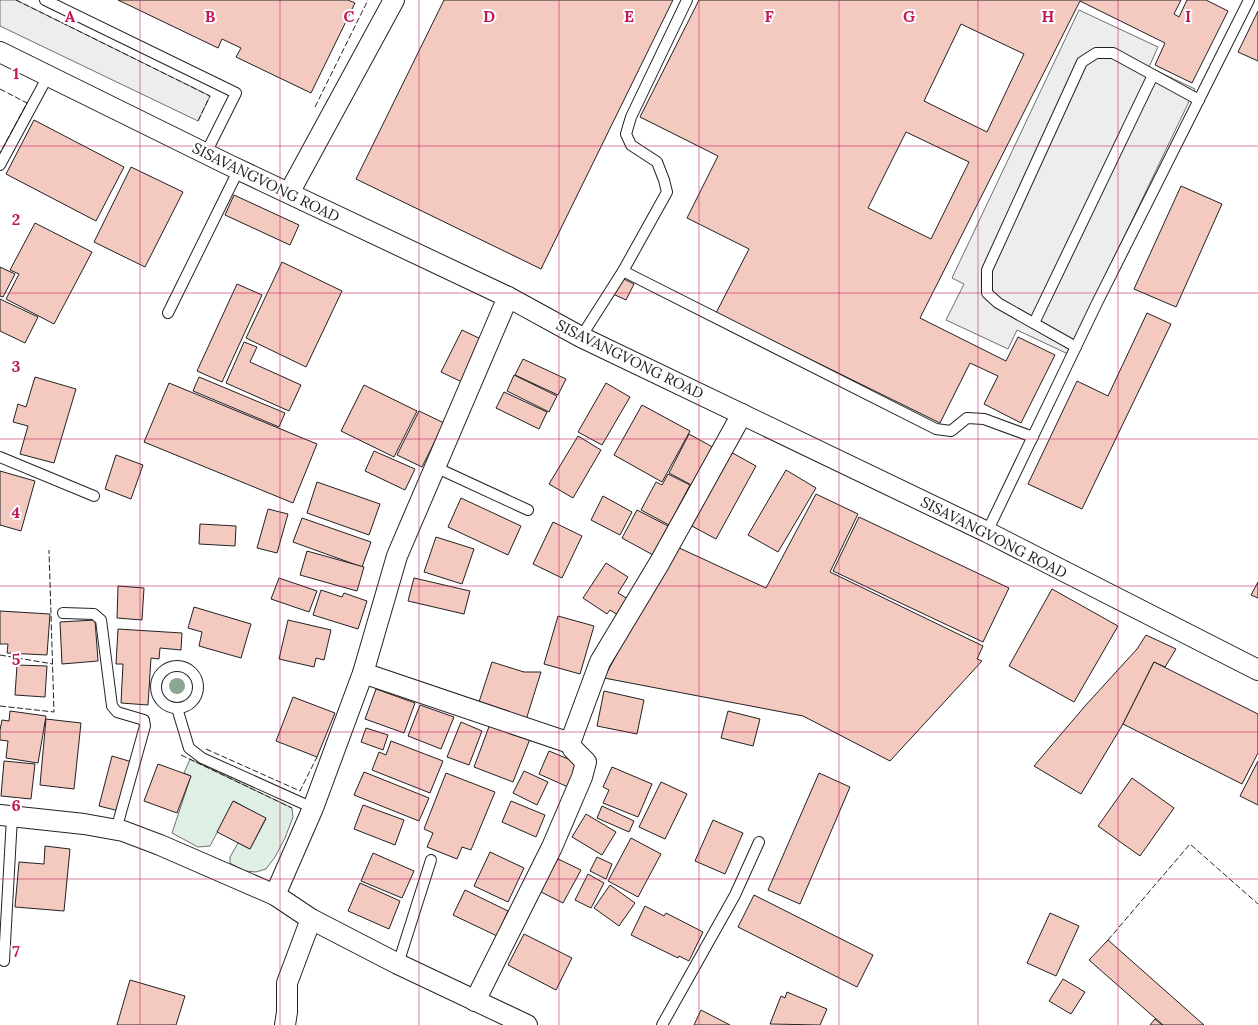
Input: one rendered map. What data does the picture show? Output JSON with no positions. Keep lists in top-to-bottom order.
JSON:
{
  "streets": {
    "street": ["SISAVANGVONG ROAD"]
  },
  "grid": {
    "columns": [
      "A",
      "B",
      "C",
      "D",
      "E",
      "F",
      "G",
      "H",
      "I"
    ],
    "rows": [
      "1",
      "2",
      "3",
      "4",
      "5",
      "6",
      "7"
    ]
  }
}
